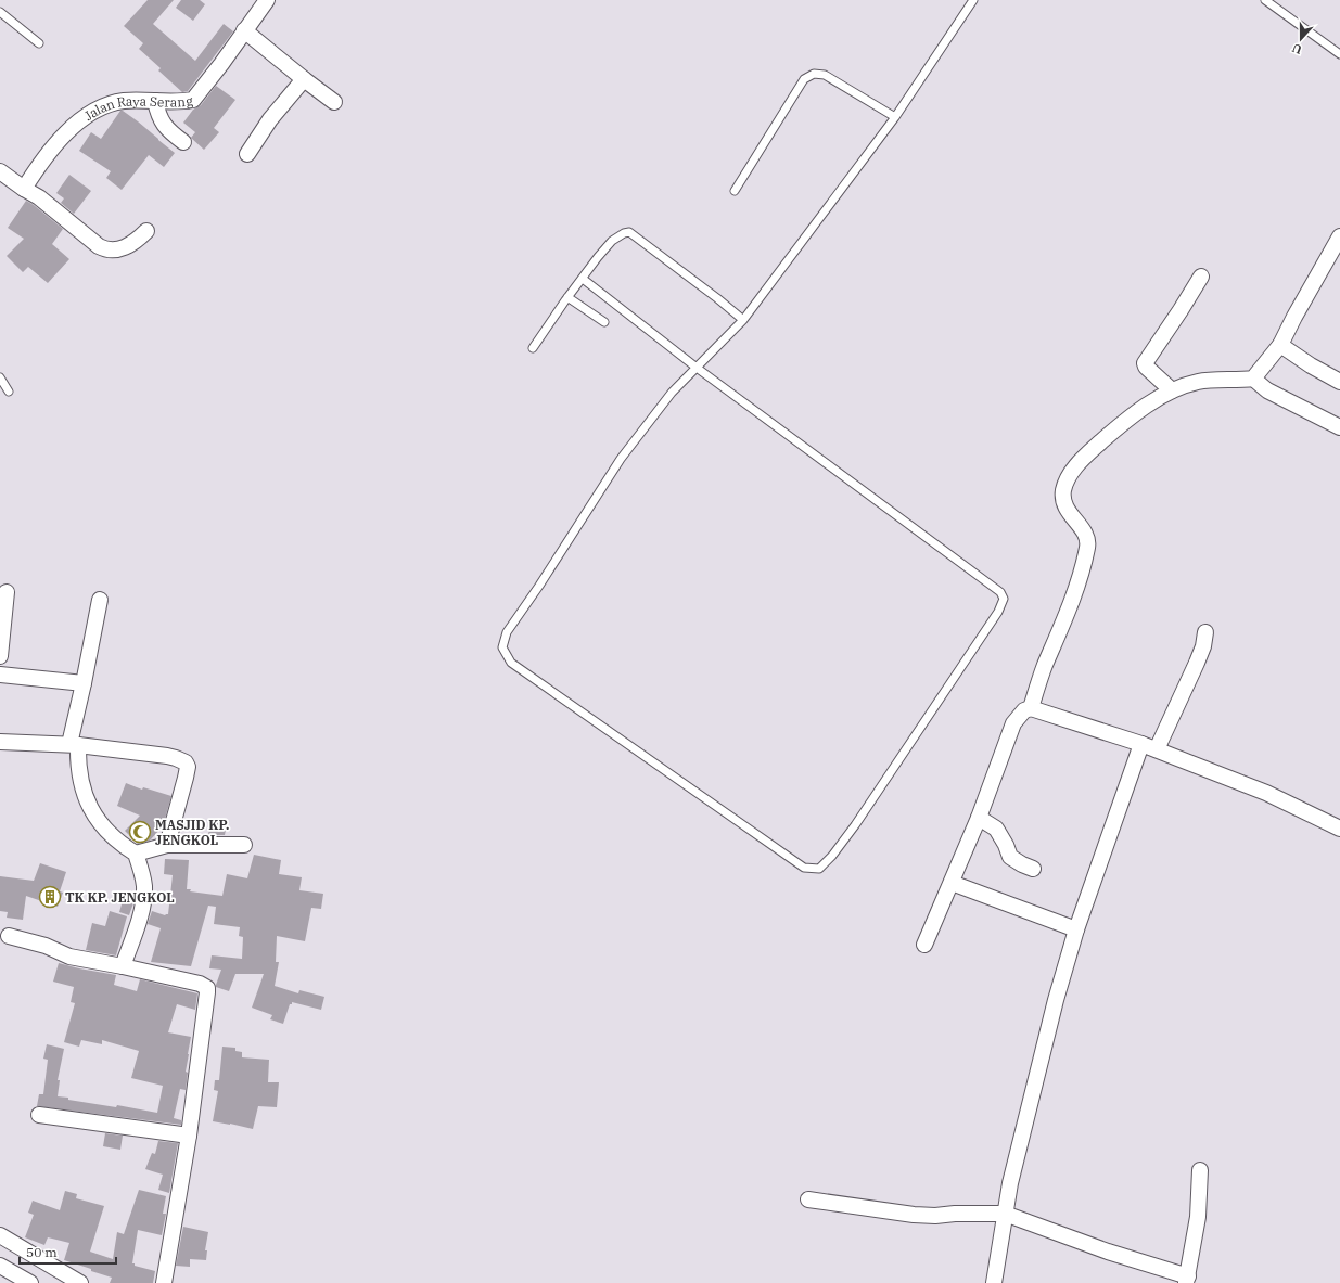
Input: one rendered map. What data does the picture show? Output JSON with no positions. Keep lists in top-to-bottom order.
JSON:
{
  "streets": {
    "street": ["Jalan Raya Serang"]
  },
  "places": {
    "mosque": ["MASJID KP. JENGKOL"],
    "building": ["TK KP. JENGKOL"]
  },
  "scale_bar": "50 m",
  "north": "bottom"
}
